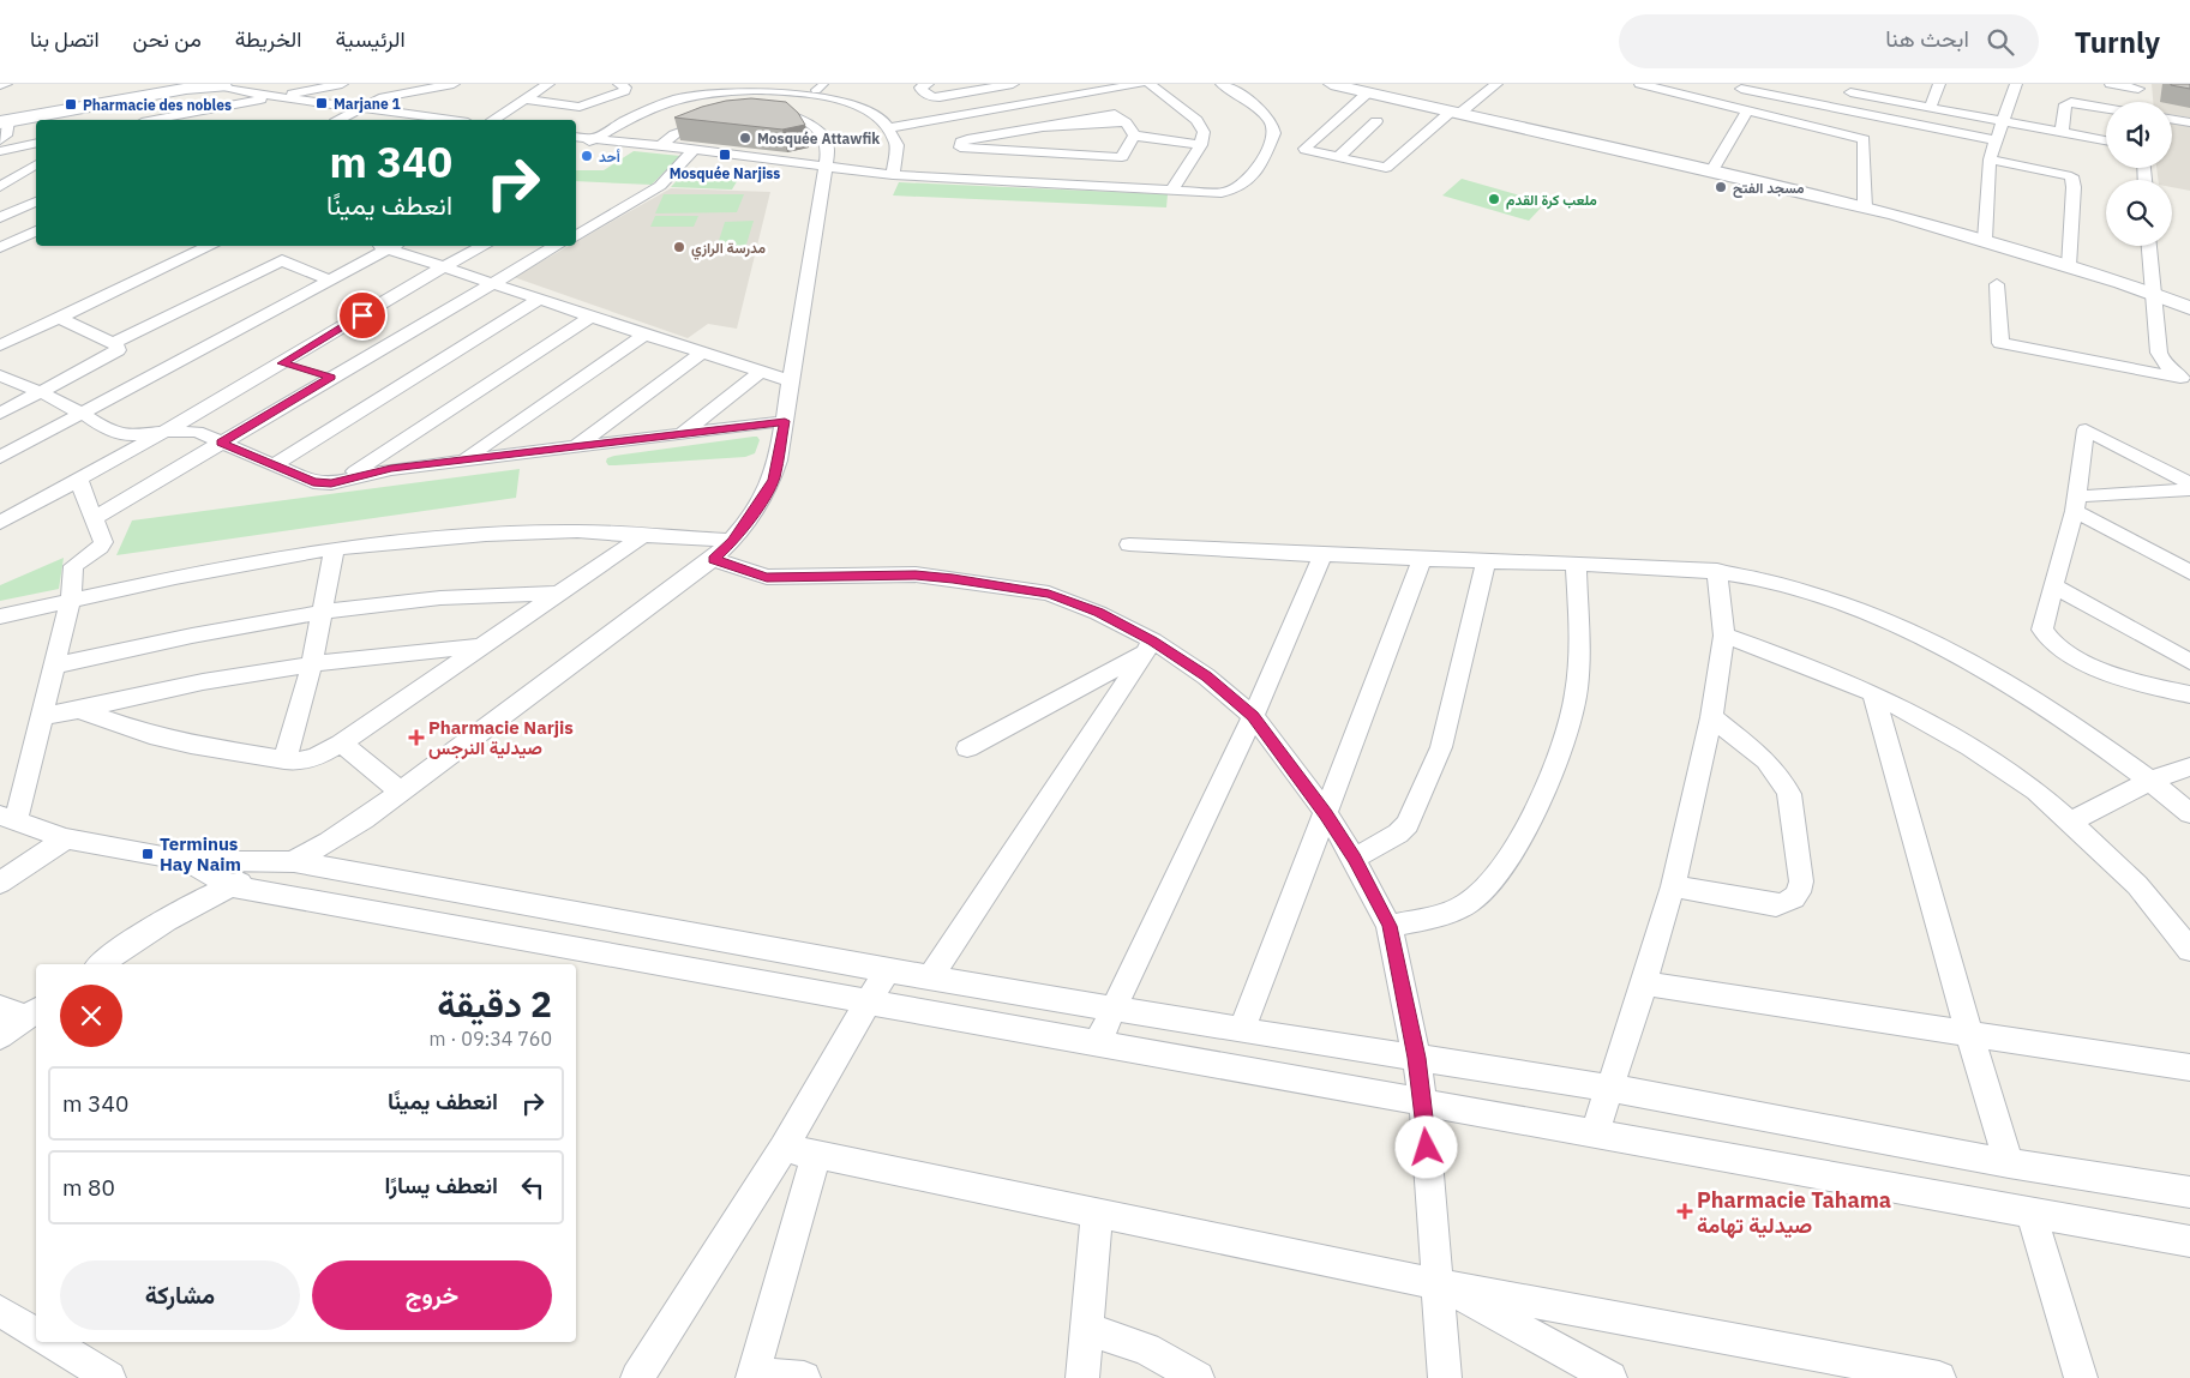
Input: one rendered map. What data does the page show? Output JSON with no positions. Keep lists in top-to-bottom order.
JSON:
{
  "places": {
    "transit": [
      "Marjane 1",
      "Pharmacie des nobles",
      "Mosquée Narjiss",
      "Terminus Hay Naim"
    ],
    "other": [
      "Mosquée Attawfik",
      "أحد",
      "مسجد الفتح",
      "ملعب كرة القدم",
      "مدرسة الرازي"
    ],
    "health": ["Pharmacie Narjis صيدلية النرجس", "Pharmacie Tahama صيدلية تهامة"]
  },
  "page": {
    "header": "Turnly",
    "search": "ابحث هنا",
    "nav": [
      "الرئيسية",
      "الخريطة",
      "من نحن",
      "اتصل بنا"
    ],
    "turn": ["340 m", "انعطف يمينًا"],
    "heading": ["2 دقيقة", "760 m · 09:34"],
    "list": [
      {
        "name": "انعطف يمينًا",
        "value": "340 m"
      },
      {
        "name": "انعطف يسارًا",
        "value": "80 m"
      }
    ],
    "buttons": ["خروج", "مشاركة"]
  }
}
